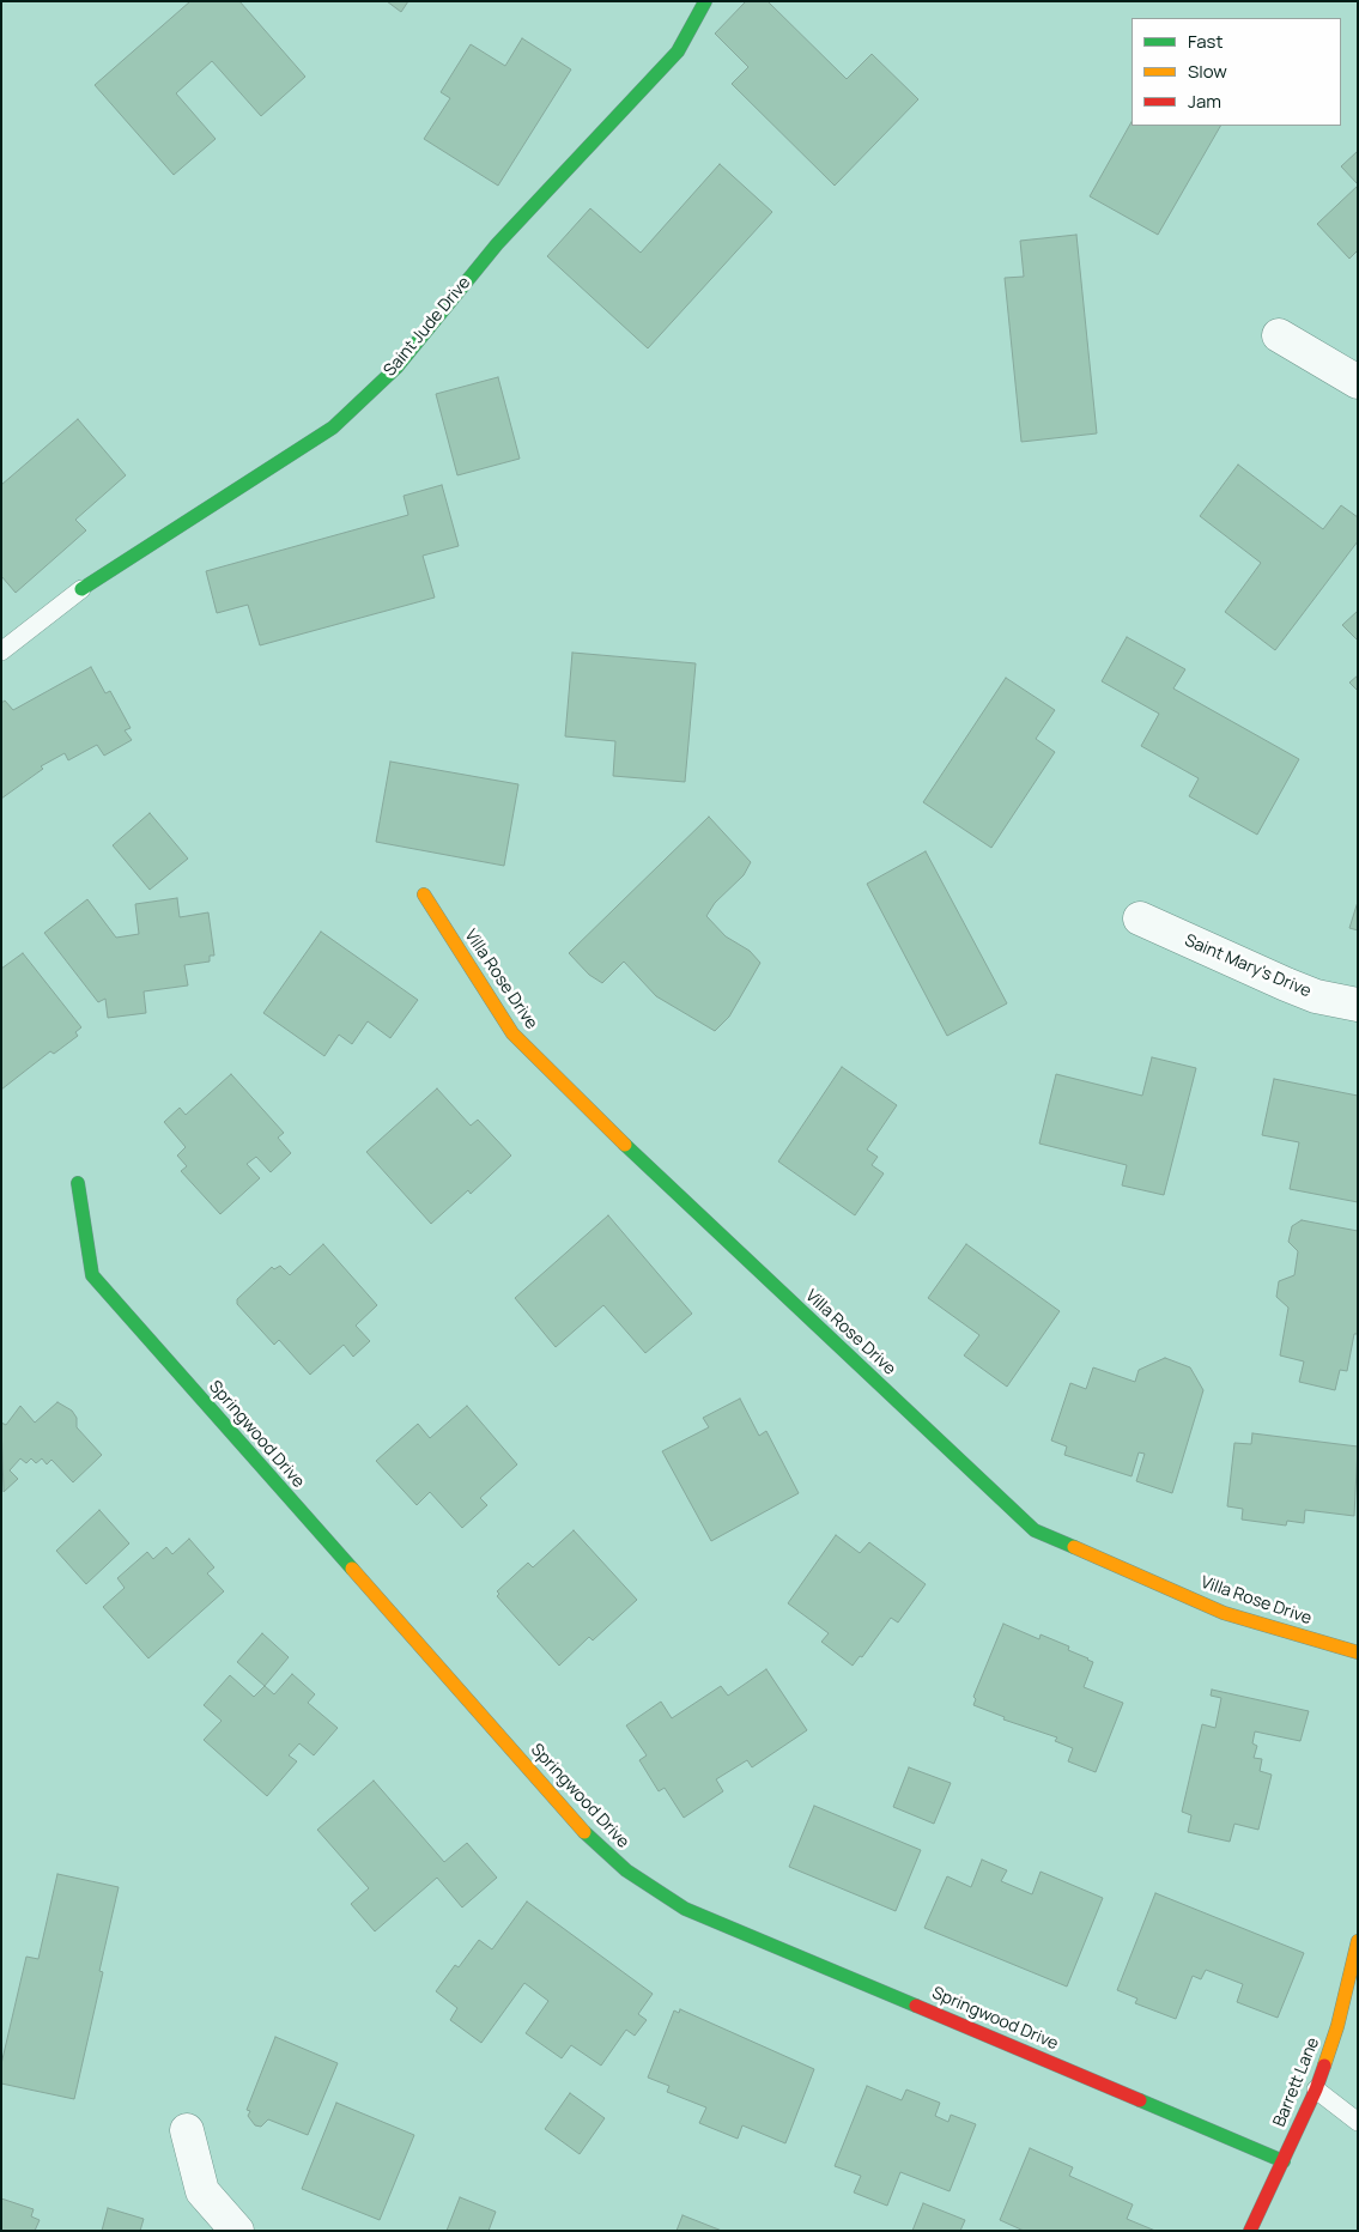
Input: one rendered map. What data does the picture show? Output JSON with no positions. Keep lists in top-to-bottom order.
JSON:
{
  "streets": {
    "street": [
      "Saint Jude Drive",
      "Saint Mary's Drive",
      "Villa Rose Drive",
      "Springwood Drive",
      "Barrett Lane"
    ]
  },
  "crossings": [
    ["Springwood Drive", "Barrett Lane"]
  ],
  "legend": ["Fast", "Slow", "Jam"]
}
